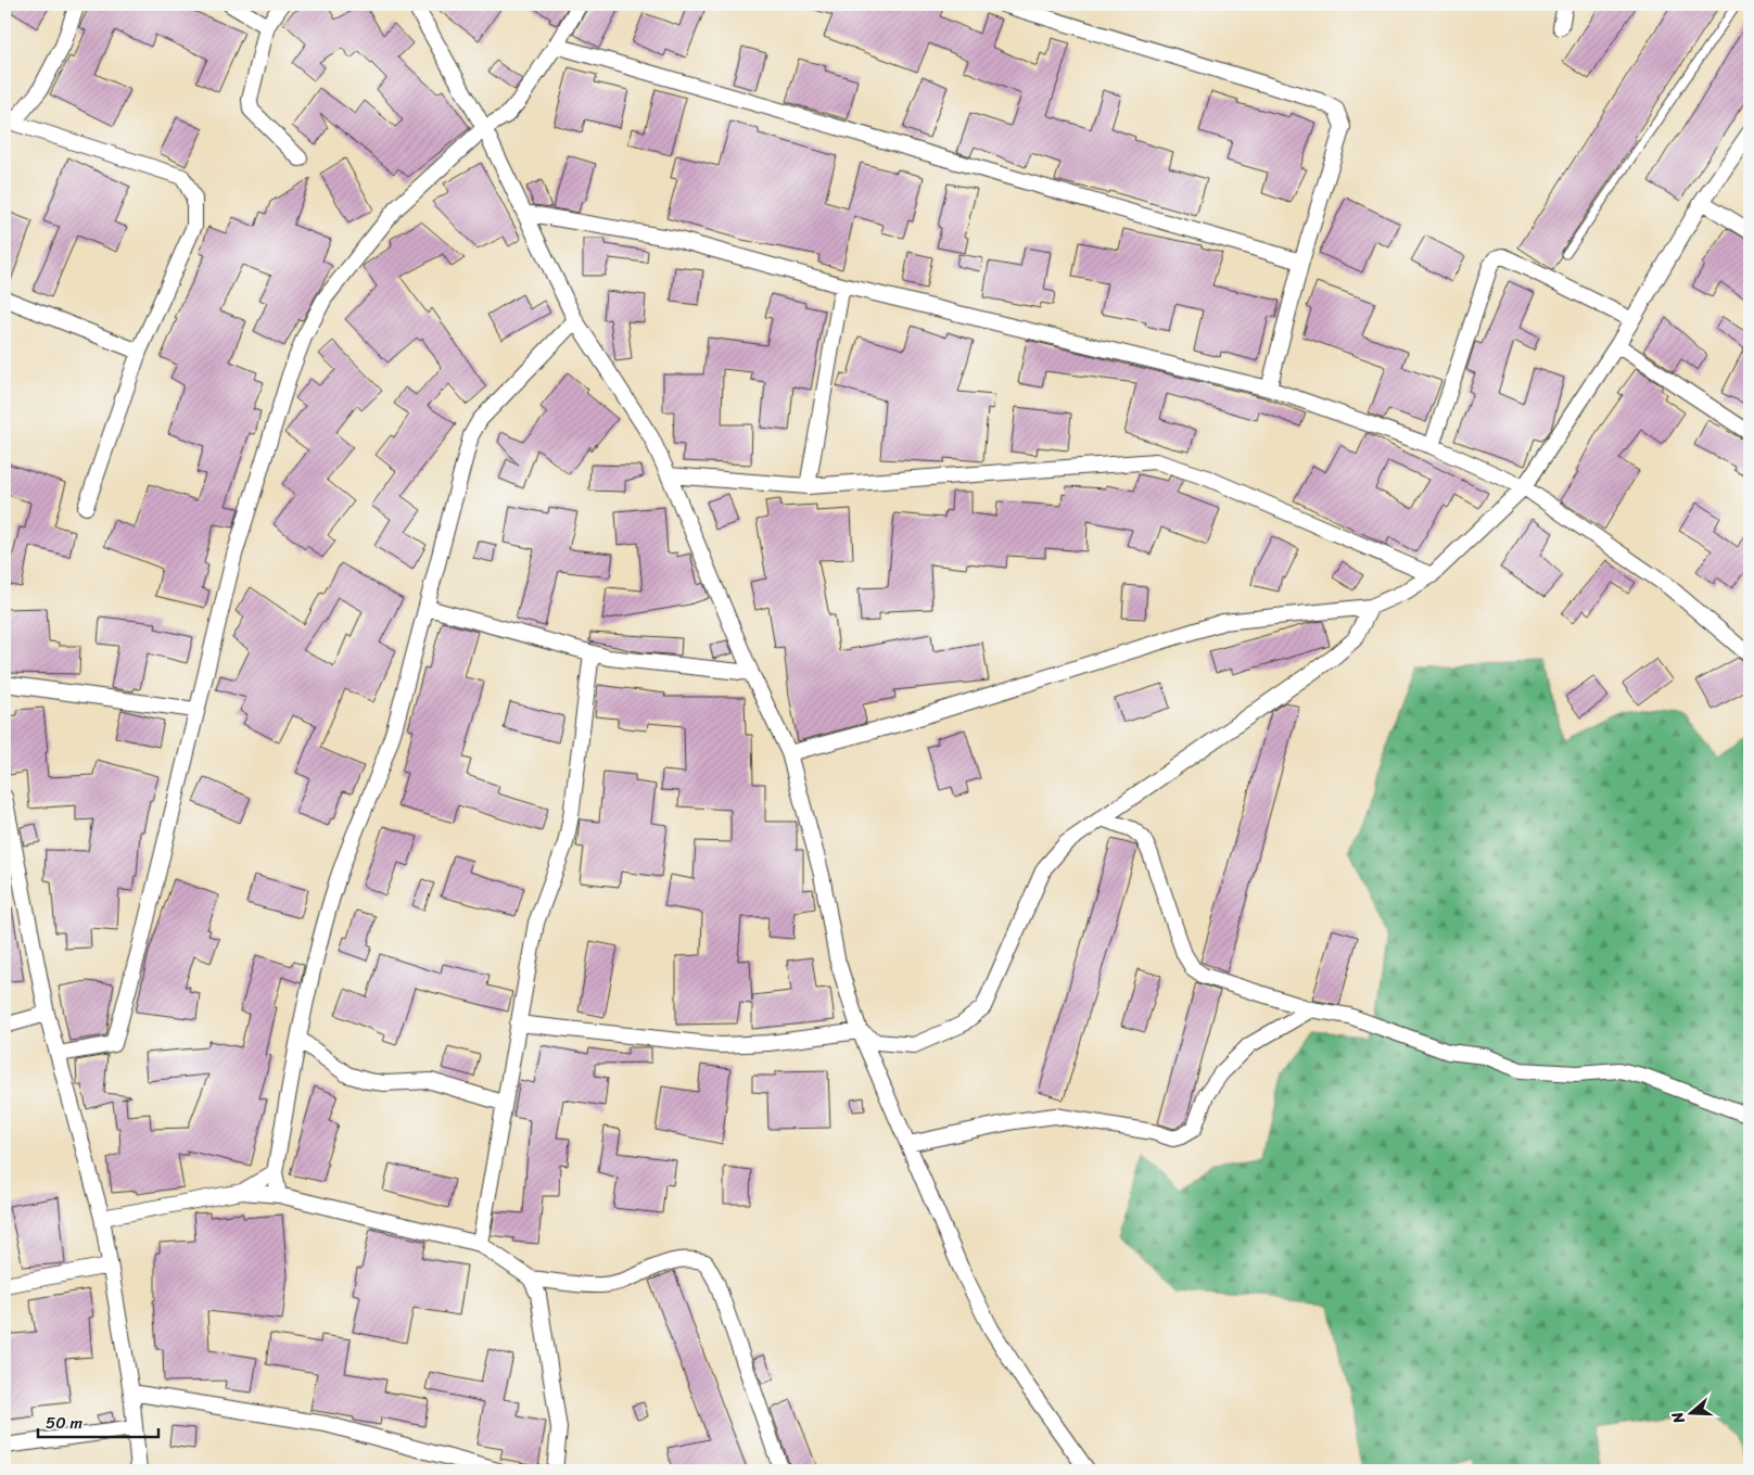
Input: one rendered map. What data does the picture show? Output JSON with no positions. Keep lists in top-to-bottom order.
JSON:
{
  "scale_bar": "50 m",
  "north": "left"
}
